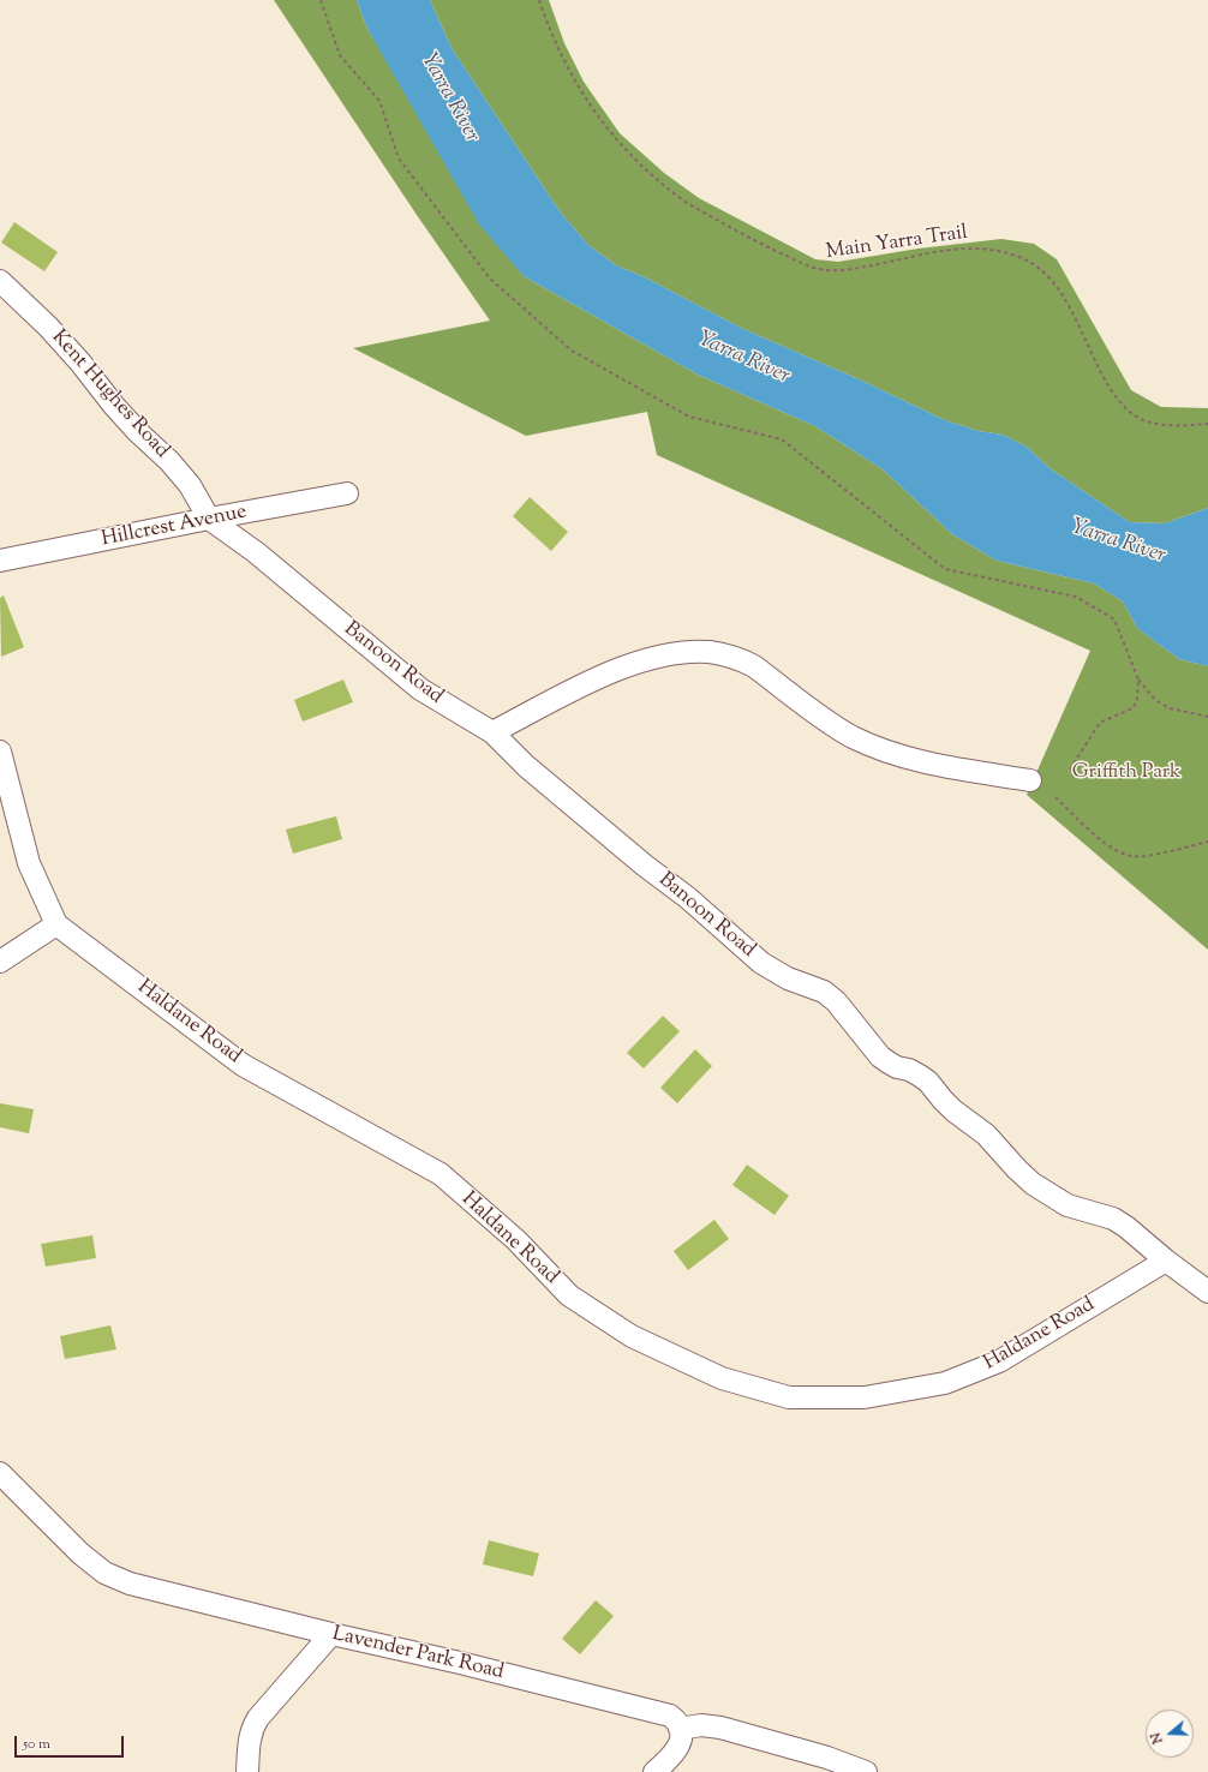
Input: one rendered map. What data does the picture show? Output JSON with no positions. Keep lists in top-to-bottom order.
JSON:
{
  "streets": {
    "street": [
      "Kent Hughes Road",
      "Hillcrest Avenue",
      "Banoon Road",
      "Haldane Road",
      "Lavender Park Road"
    ],
    "path": ["Main Yarra Trail"]
  },
  "crossings": [
    ["Kent Hughes Road", "Hillcrest Avenue"],
    ["Kent Hughes Road", "Banoon Road"],
    ["Hillcrest Avenue", "Banoon Road"],
    ["Banoon Road", "Haldane Road"]
  ],
  "water": ["Yarra River"],
  "parks": ["Griffith Park"],
  "scale_bar": "50 m",
  "north": "left"
}
